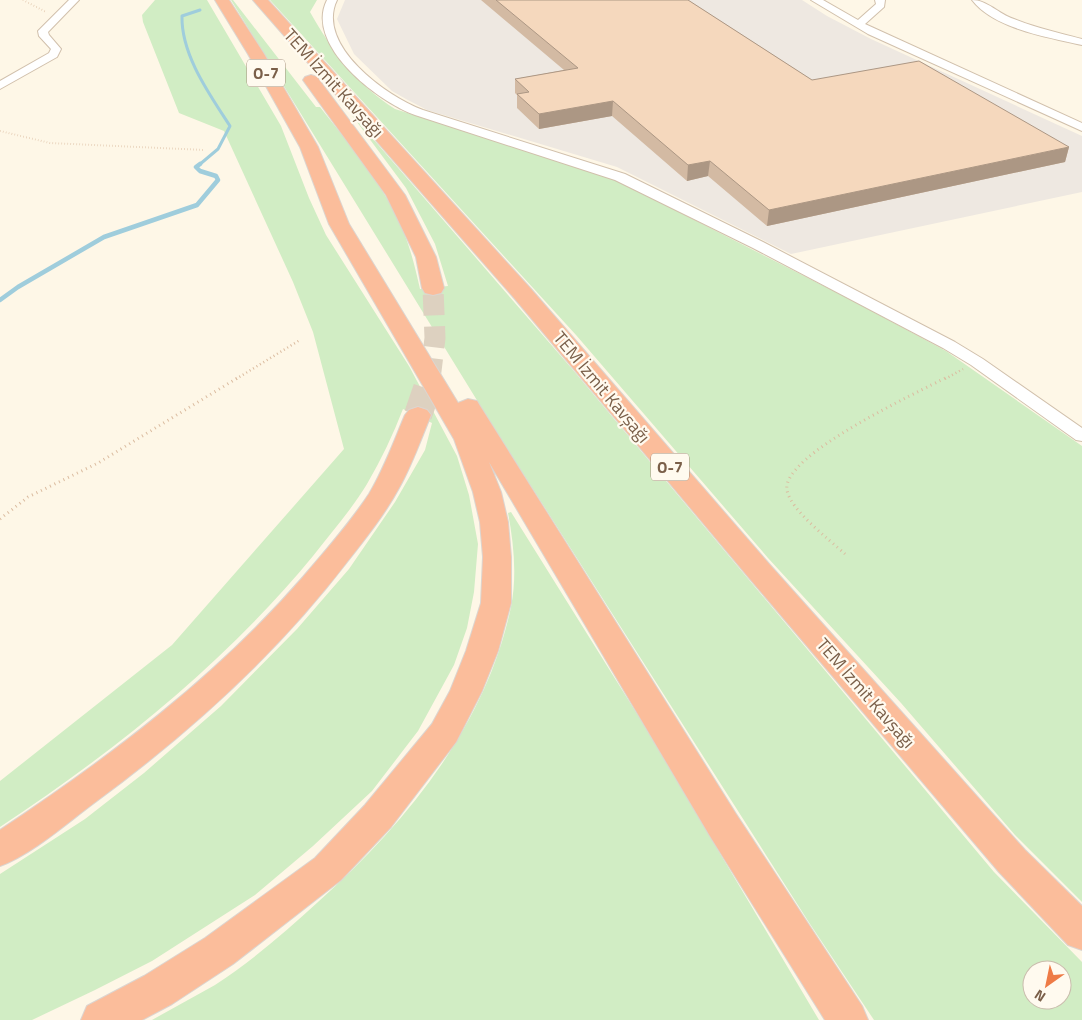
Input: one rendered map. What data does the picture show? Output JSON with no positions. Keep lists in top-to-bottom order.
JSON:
{
  "streets": {
    "highway": ["O-7", "TEM İzmit Kavşağı"]
  },
  "north": "bottom left"
}
